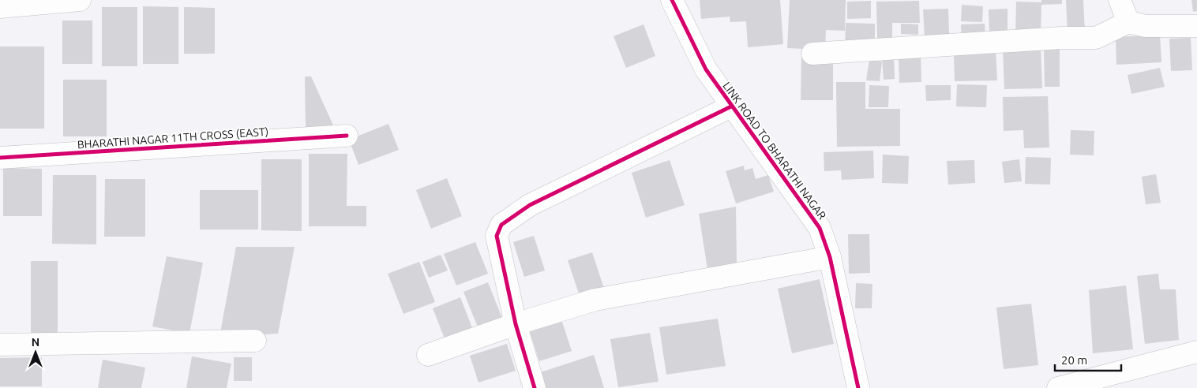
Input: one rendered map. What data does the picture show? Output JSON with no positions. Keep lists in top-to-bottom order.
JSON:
{
  "streets": {
    "street": ["BHARATHI NAGAR 11TH CROSS (EAST)", "LINK ROAD TO BHARATHI NAGAR"]
  },
  "scale_bar": "20 m",
  "north": "top"
}
